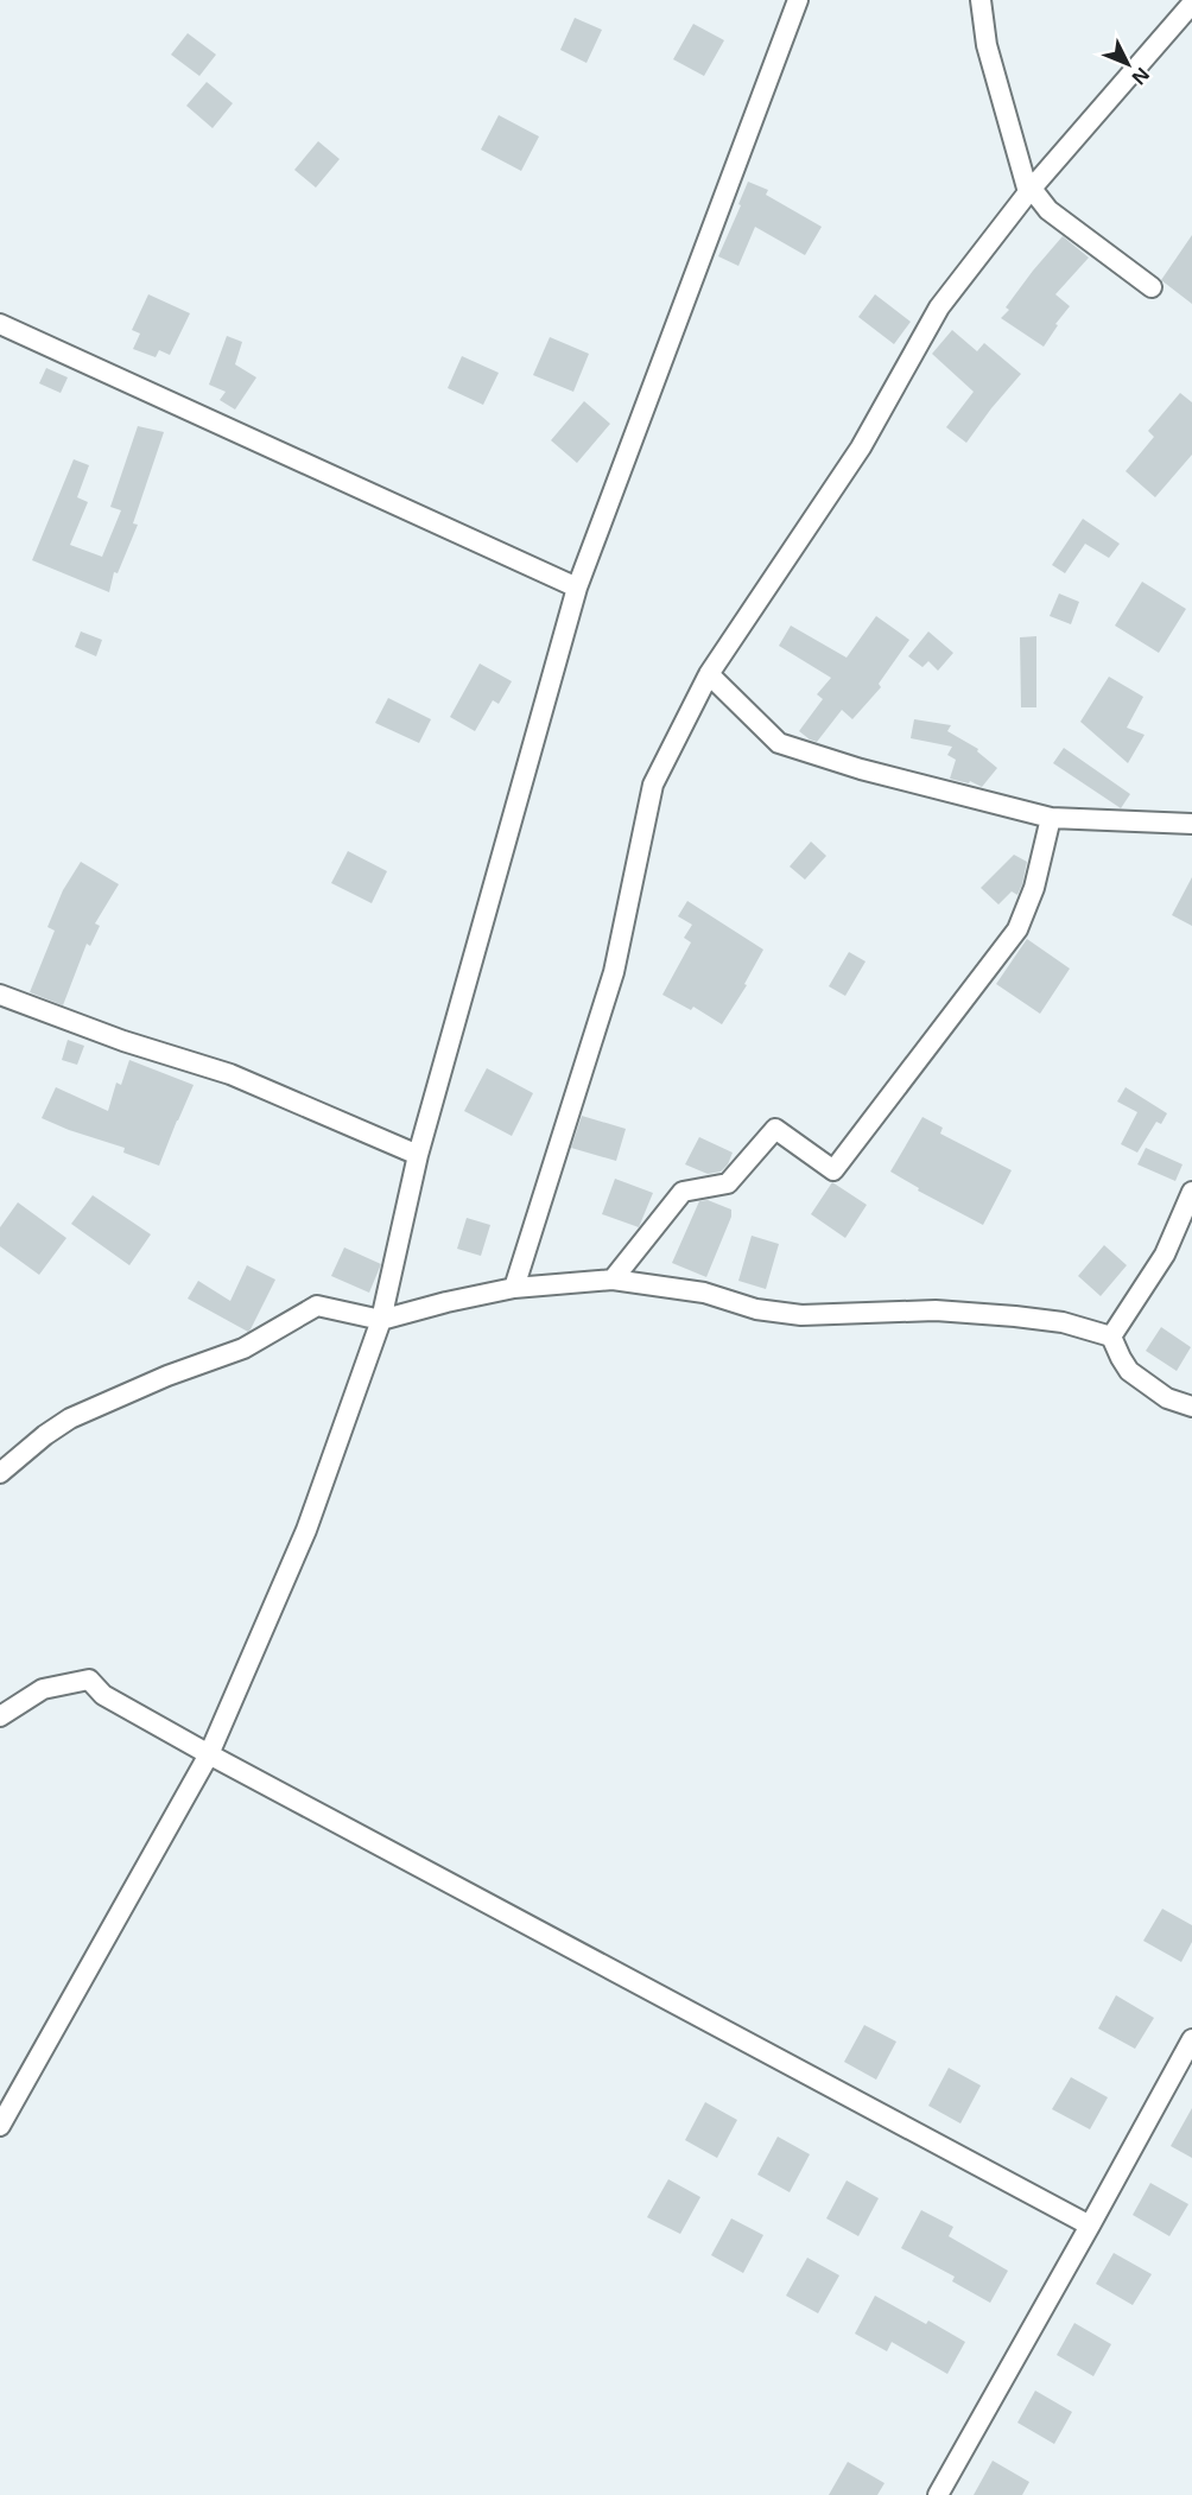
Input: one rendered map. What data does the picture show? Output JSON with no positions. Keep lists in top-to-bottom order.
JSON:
{
  "north": "bottom right"
}
